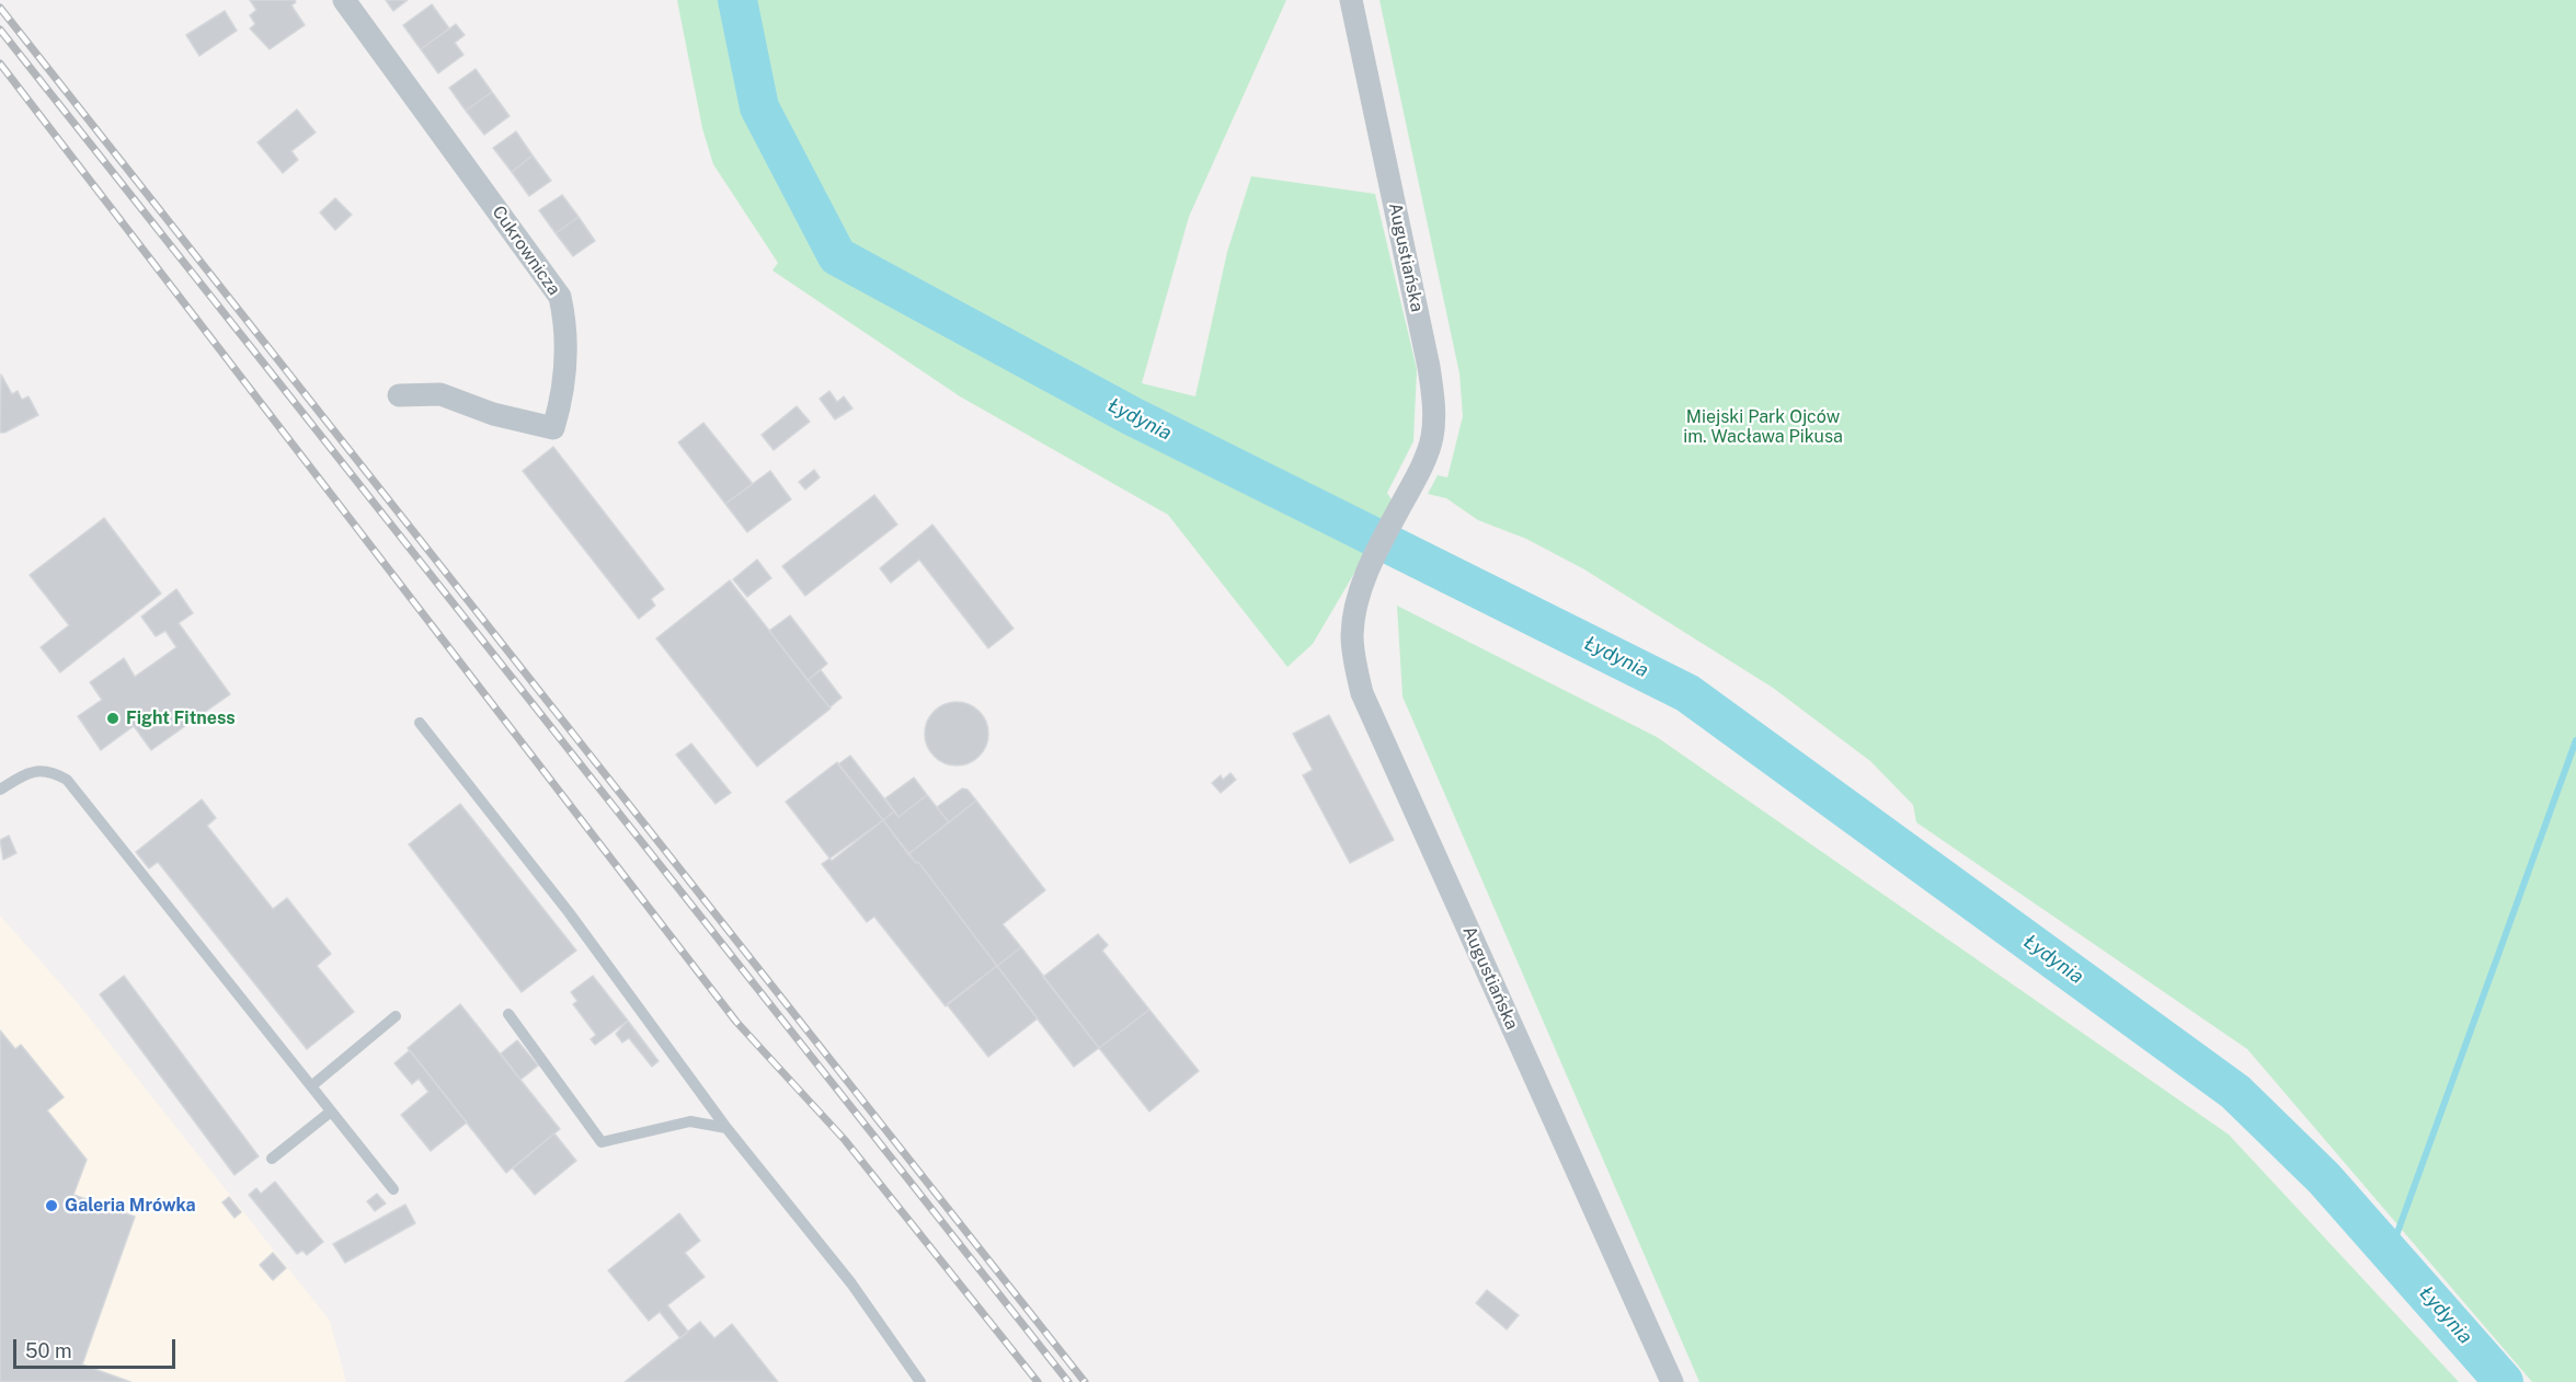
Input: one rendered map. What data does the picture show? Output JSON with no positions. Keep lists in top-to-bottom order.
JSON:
{
  "streets": {
    "street": ["Cukrownicza", "Augustiańska"]
  },
  "water": ["Łydynia"],
  "parks": ["Miejski Park Ojców im. Wacława Pikusa"],
  "places": ["Fight Fitness", "Galeria Mrówka"],
  "scale_bar": "50 m"
}
